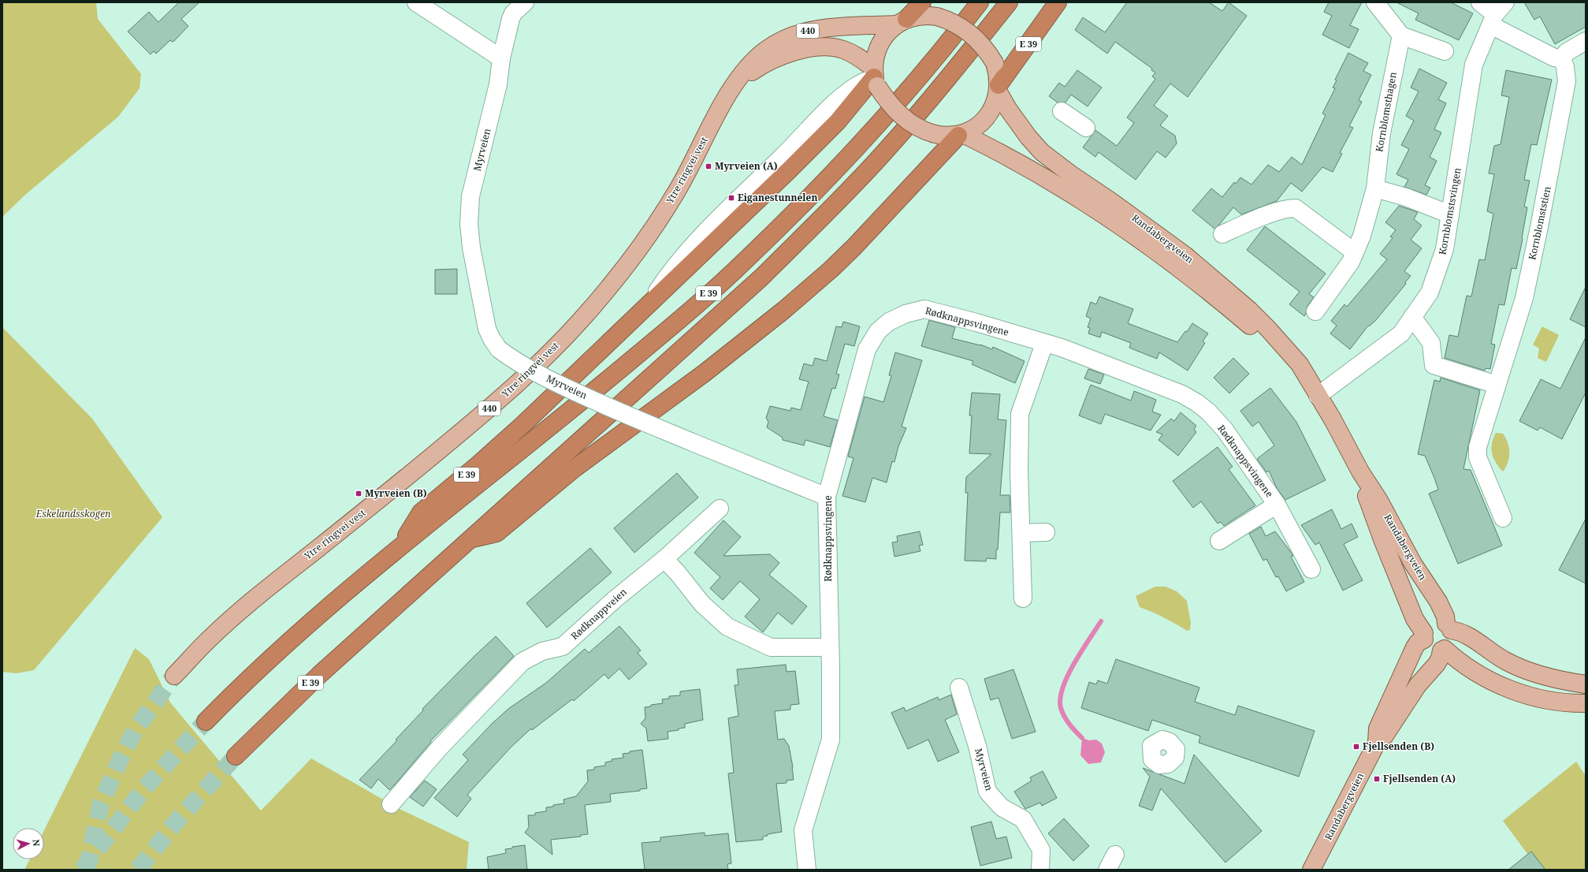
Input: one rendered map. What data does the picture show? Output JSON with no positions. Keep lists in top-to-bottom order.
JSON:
{
  "streets": {
    "highway": ["E 39"],
    "main road": ["440", "Ytre ringvei vest", "Randabergveien"],
    "street": [
      "Kornblomsthagen",
      "Myrveien",
      "Kornblomstsvingen",
      "Kornblomststien",
      "Rødknappsvingene",
      "Rødknappveien"
    ]
  },
  "crossings": [
    ["440", "E 39"],
    ["440", "Ytre ringvei vest"],
    ["440", "Randabergveien"],
    ["E 39", "Ytre ringvei vest"],
    ["E 39", "Randabergveien"],
    ["Myrveien", "Rødknappsvingene"],
    ["Kornblomstsvingen", "Randabergveien"]
  ],
  "parks": ["Eskelandsskogen"],
  "places": {
    "transit": [
      "Myrveien (A)",
      "Eiganestunnelen",
      "Myrveien (B)",
      "Fjellsenden (B)",
      "Fjellsenden (A)"
    ]
  },
  "north": "right"
}
